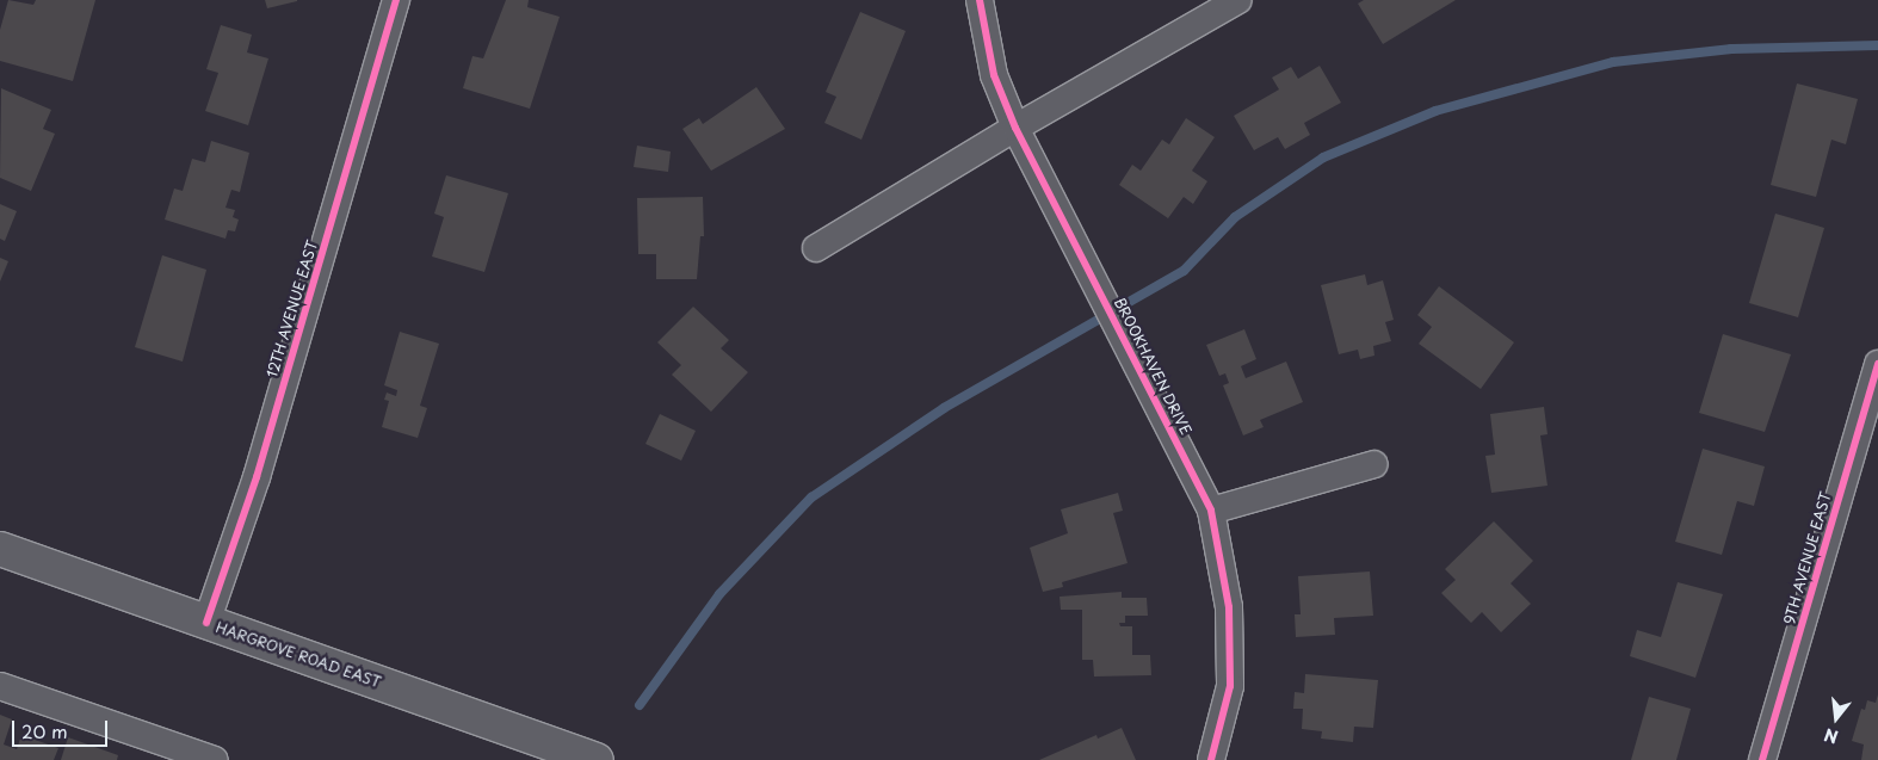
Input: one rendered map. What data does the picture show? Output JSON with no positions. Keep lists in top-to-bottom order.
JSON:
{
  "streets": {
    "main road": ["HARGROVE ROAD EAST"],
    "street": ["12TH AVENUE EAST", "BROOKHAVEN DRIVE", "9TH AVENUE EAST"]
  },
  "crossings": [
    ["12TH AVENUE EAST", "HARGROVE ROAD EAST"]
  ],
  "scale_bar": "20 m",
  "north": "bottom"
}
